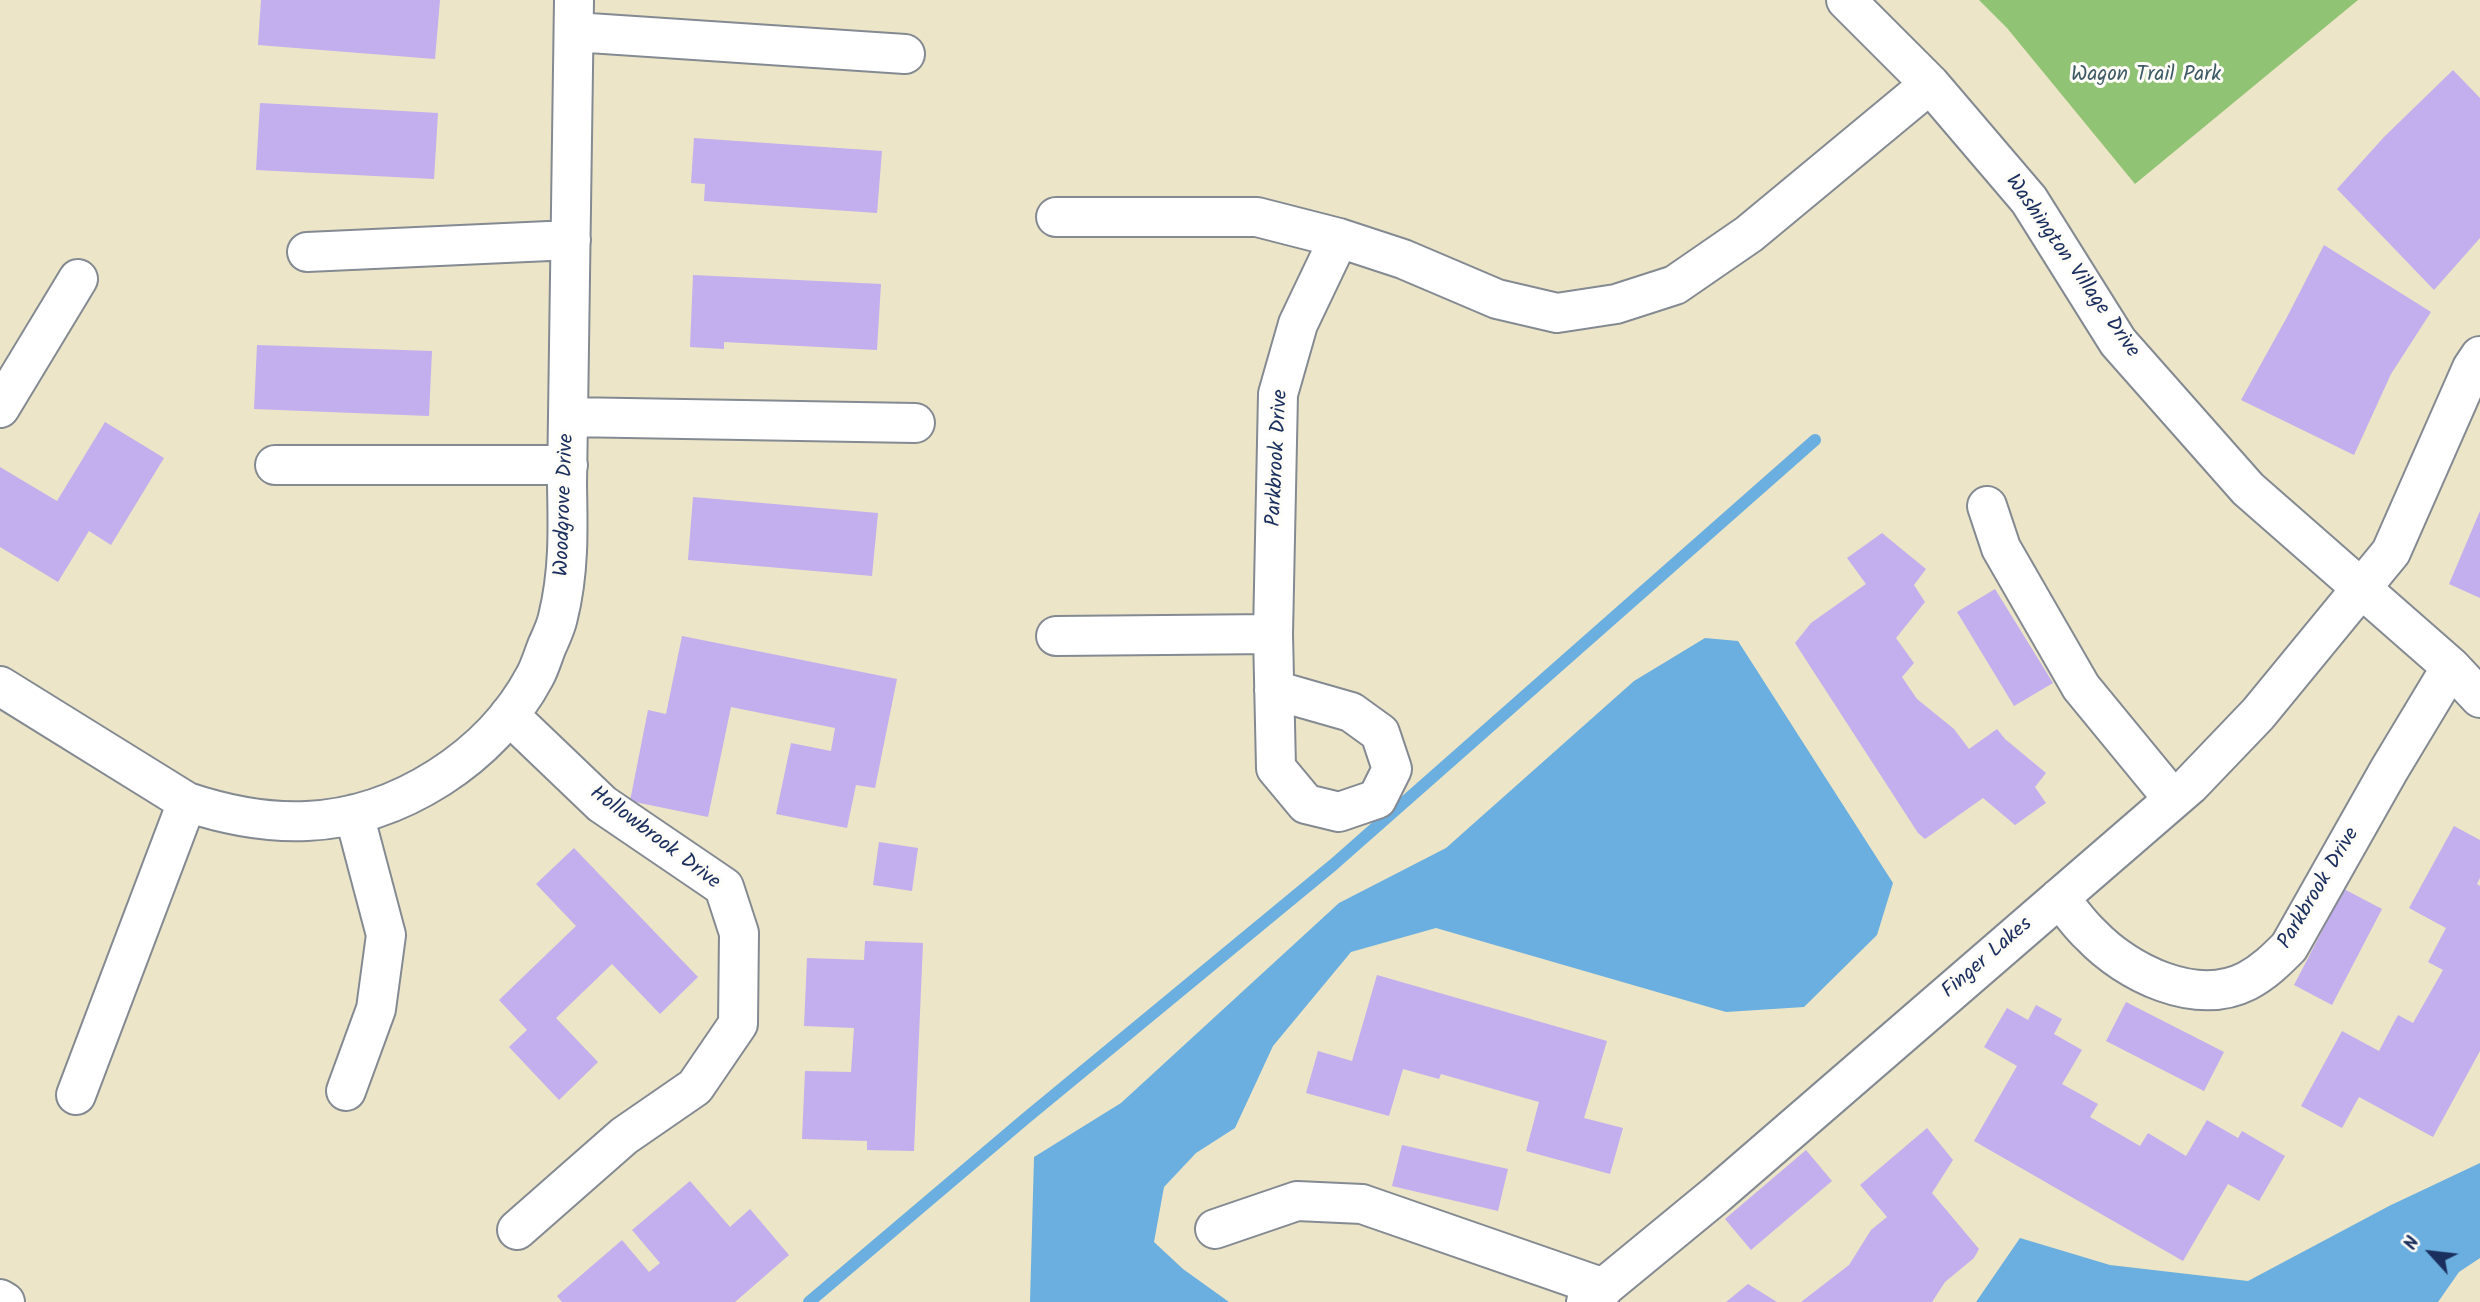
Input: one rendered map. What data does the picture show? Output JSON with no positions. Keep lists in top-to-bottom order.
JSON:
{
  "streets": {
    "street": [
      "Washington Village Drive",
      "Parkbrook Drive",
      "Woodgrove Drive",
      "Hollowbrook Drive",
      "Finger Lakes"
    ]
  },
  "crossings": [
    ["Washington Village Drive", "Parkbrook Drive"],
    ["Washington Village Drive", "Finger Lakes"],
    ["Parkbrook Drive", "Finger Lakes"],
    ["Woodgrove Drive", "Hollowbrook Drive"]
  ],
  "parks": ["Wagon Trail Park"],
  "north": "top left"
}
